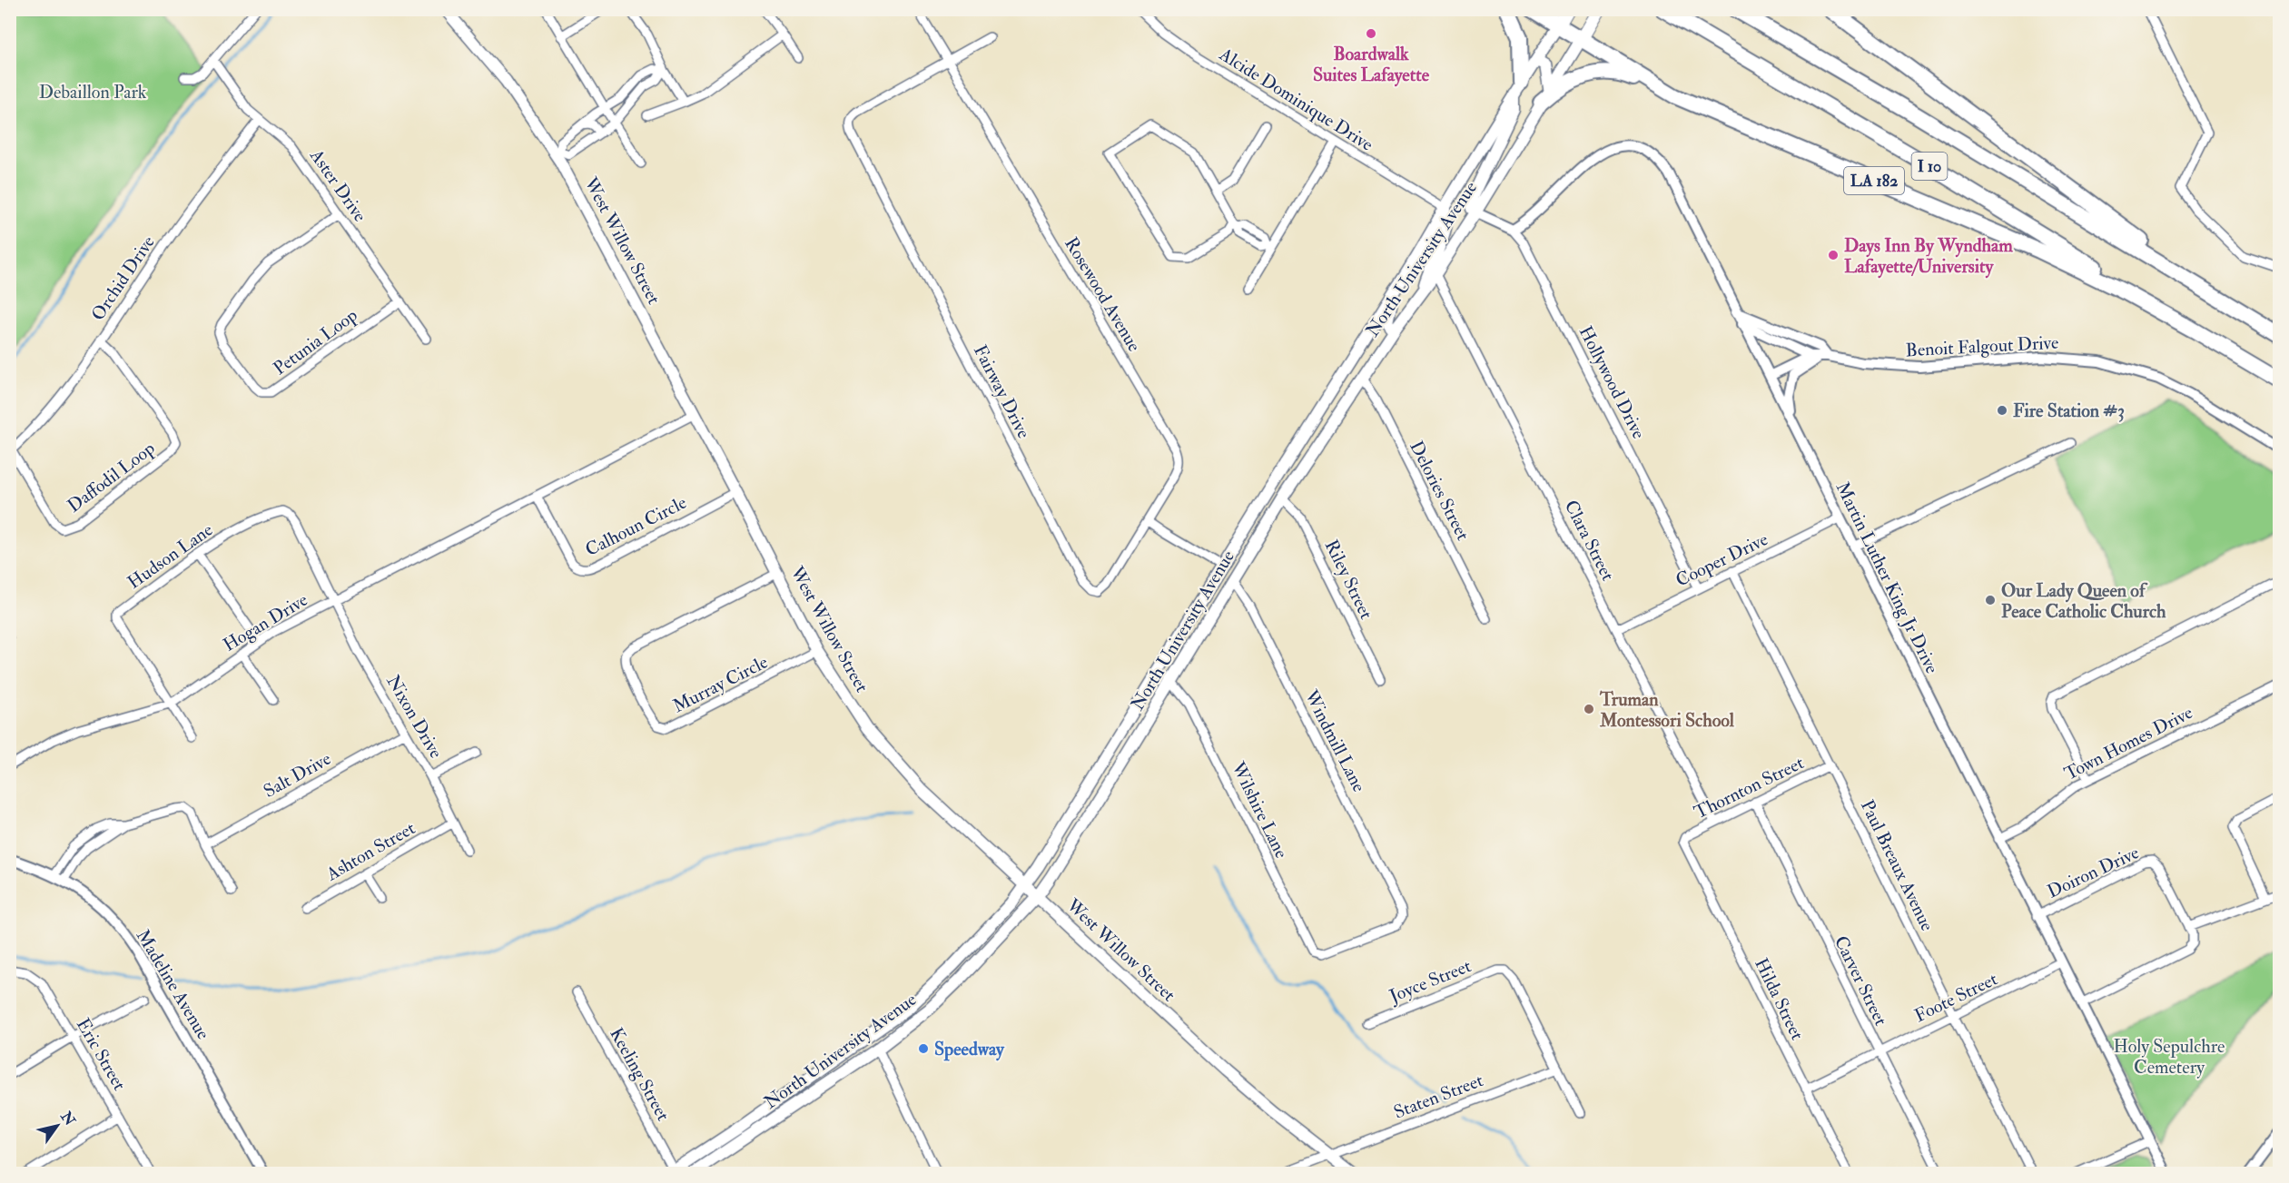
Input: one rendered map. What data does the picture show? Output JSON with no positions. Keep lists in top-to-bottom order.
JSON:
{
  "streets": {
    "highway": ["I 10", "LA 182"],
    "main road": ["West Willow Street", "North University Avenue"],
    "street": [
      "Alcide Dominique Drive",
      "Aster Drive",
      "Orchid Drive",
      "Rosewood Avenue",
      "Petunia Loop",
      "Benoit Falgout Drive",
      "Hollywood Drive",
      "Fairway Drive",
      "Daffodil Loop",
      "Delories Street",
      "Calhoun Circle",
      "Clara Street",
      "Hudson Lane",
      "Cooper Drive",
      "Martin Luther King Jr Drive",
      "Riley Street",
      "Hogan Drive",
      "Murray Circle",
      "Nixon Drive",
      "Windmill Lane",
      "Town Homes Drive",
      "Salt Drive",
      "Thornton Street",
      "Wilshire Lane",
      "Ashton Street",
      "Paul Breaux Avenue",
      "Doiron Drive",
      "Joyce Street",
      "Carver Street",
      "Madeline Avenue",
      "Foote Street",
      "Hilda Street",
      "Eric Street",
      "Keeling Street",
      "Staten Street"
    ]
  },
  "crossings": [
    ["Alcide Dominique Drive", "North University Avenue"],
    ["I 10", "LA 182"],
    ["LA 182", "North University Avenue"],
    ["Aster Drive", "Orchid Drive"],
    ["Aster Drive", "Petunia Loop"],
    ["West Willow Street", "North University Avenue"],
    ["West Willow Street", "Calhoun Circle"],
    ["West Willow Street", "Murray Circle"],
    ["West Willow Street", "Staten Street"],
    ["North University Avenue", "Delories Street"],
    ["North University Avenue", "Clara Street"],
    ["North University Avenue", "Riley Street"],
    ["North University Avenue", "Windmill Lane"],
    ["North University Avenue", "Wilshire Lane"],
    ["North University Avenue", "Keeling Street"],
    ["Orchid Drive", "Daffodil Loop"],
    ["Rosewood Avenue", "Fairway Drive"],
    ["Benoit Falgout Drive", "Martin Luther King Jr Drive"],
    ["Hollywood Drive", "Cooper Drive"],
    ["Hollywood Drive", "Martin Luther King Jr Drive"],
    ["Calhoun Circle", "Hogan Drive"],
    ["Clara Street", "Cooper Drive"],
    ["Clara Street", "Thornton Street"],
    ["Hudson Lane", "Hogan Drive"],
    ["Hudson Lane", "Nixon Drive"],
    ["Cooper Drive", "Martin Luther King Jr Drive"],
    ["Cooper Drive", "Paul Breaux Avenue"],
    ["Martin Luther King Jr Drive", "Town Homes Drive"],
    ["Martin Luther King Jr Drive", "Doiron Drive"],
    ["Martin Luther King Jr Drive", "Foote Street"],
    ["Hogan Drive", "Nixon Drive"],
    ["Nixon Drive", "Salt Drive"],
    ["Nixon Drive", "Ashton Street"],
    ["Windmill Lane", "Wilshire Lane"],
    ["Thornton Street", "Paul Breaux Avenue"],
    ["Thornton Street", "Carver Street"],
    ["Thornton Street", "Hilda Street"],
    ["Paul Breaux Avenue", "Foote Street"],
    ["Joyce Street", "Staten Street"],
    ["Carver Street", "Foote Street"],
    ["Foote Street", "Hilda Street"]
  ],
  "parks": ["Debaillon Park", "Holy Sepulchre Cemetery"],
  "places": [
    "Boardwalk Suites Lafayette",
    "Days Inn By Wyndham Lafayette/University",
    "Fire Station #3",
    "Our Lady Queen of Peace Catholic Church",
    "Truman Montessori School",
    "Speedway"
  ],
  "north": "top right"
}
